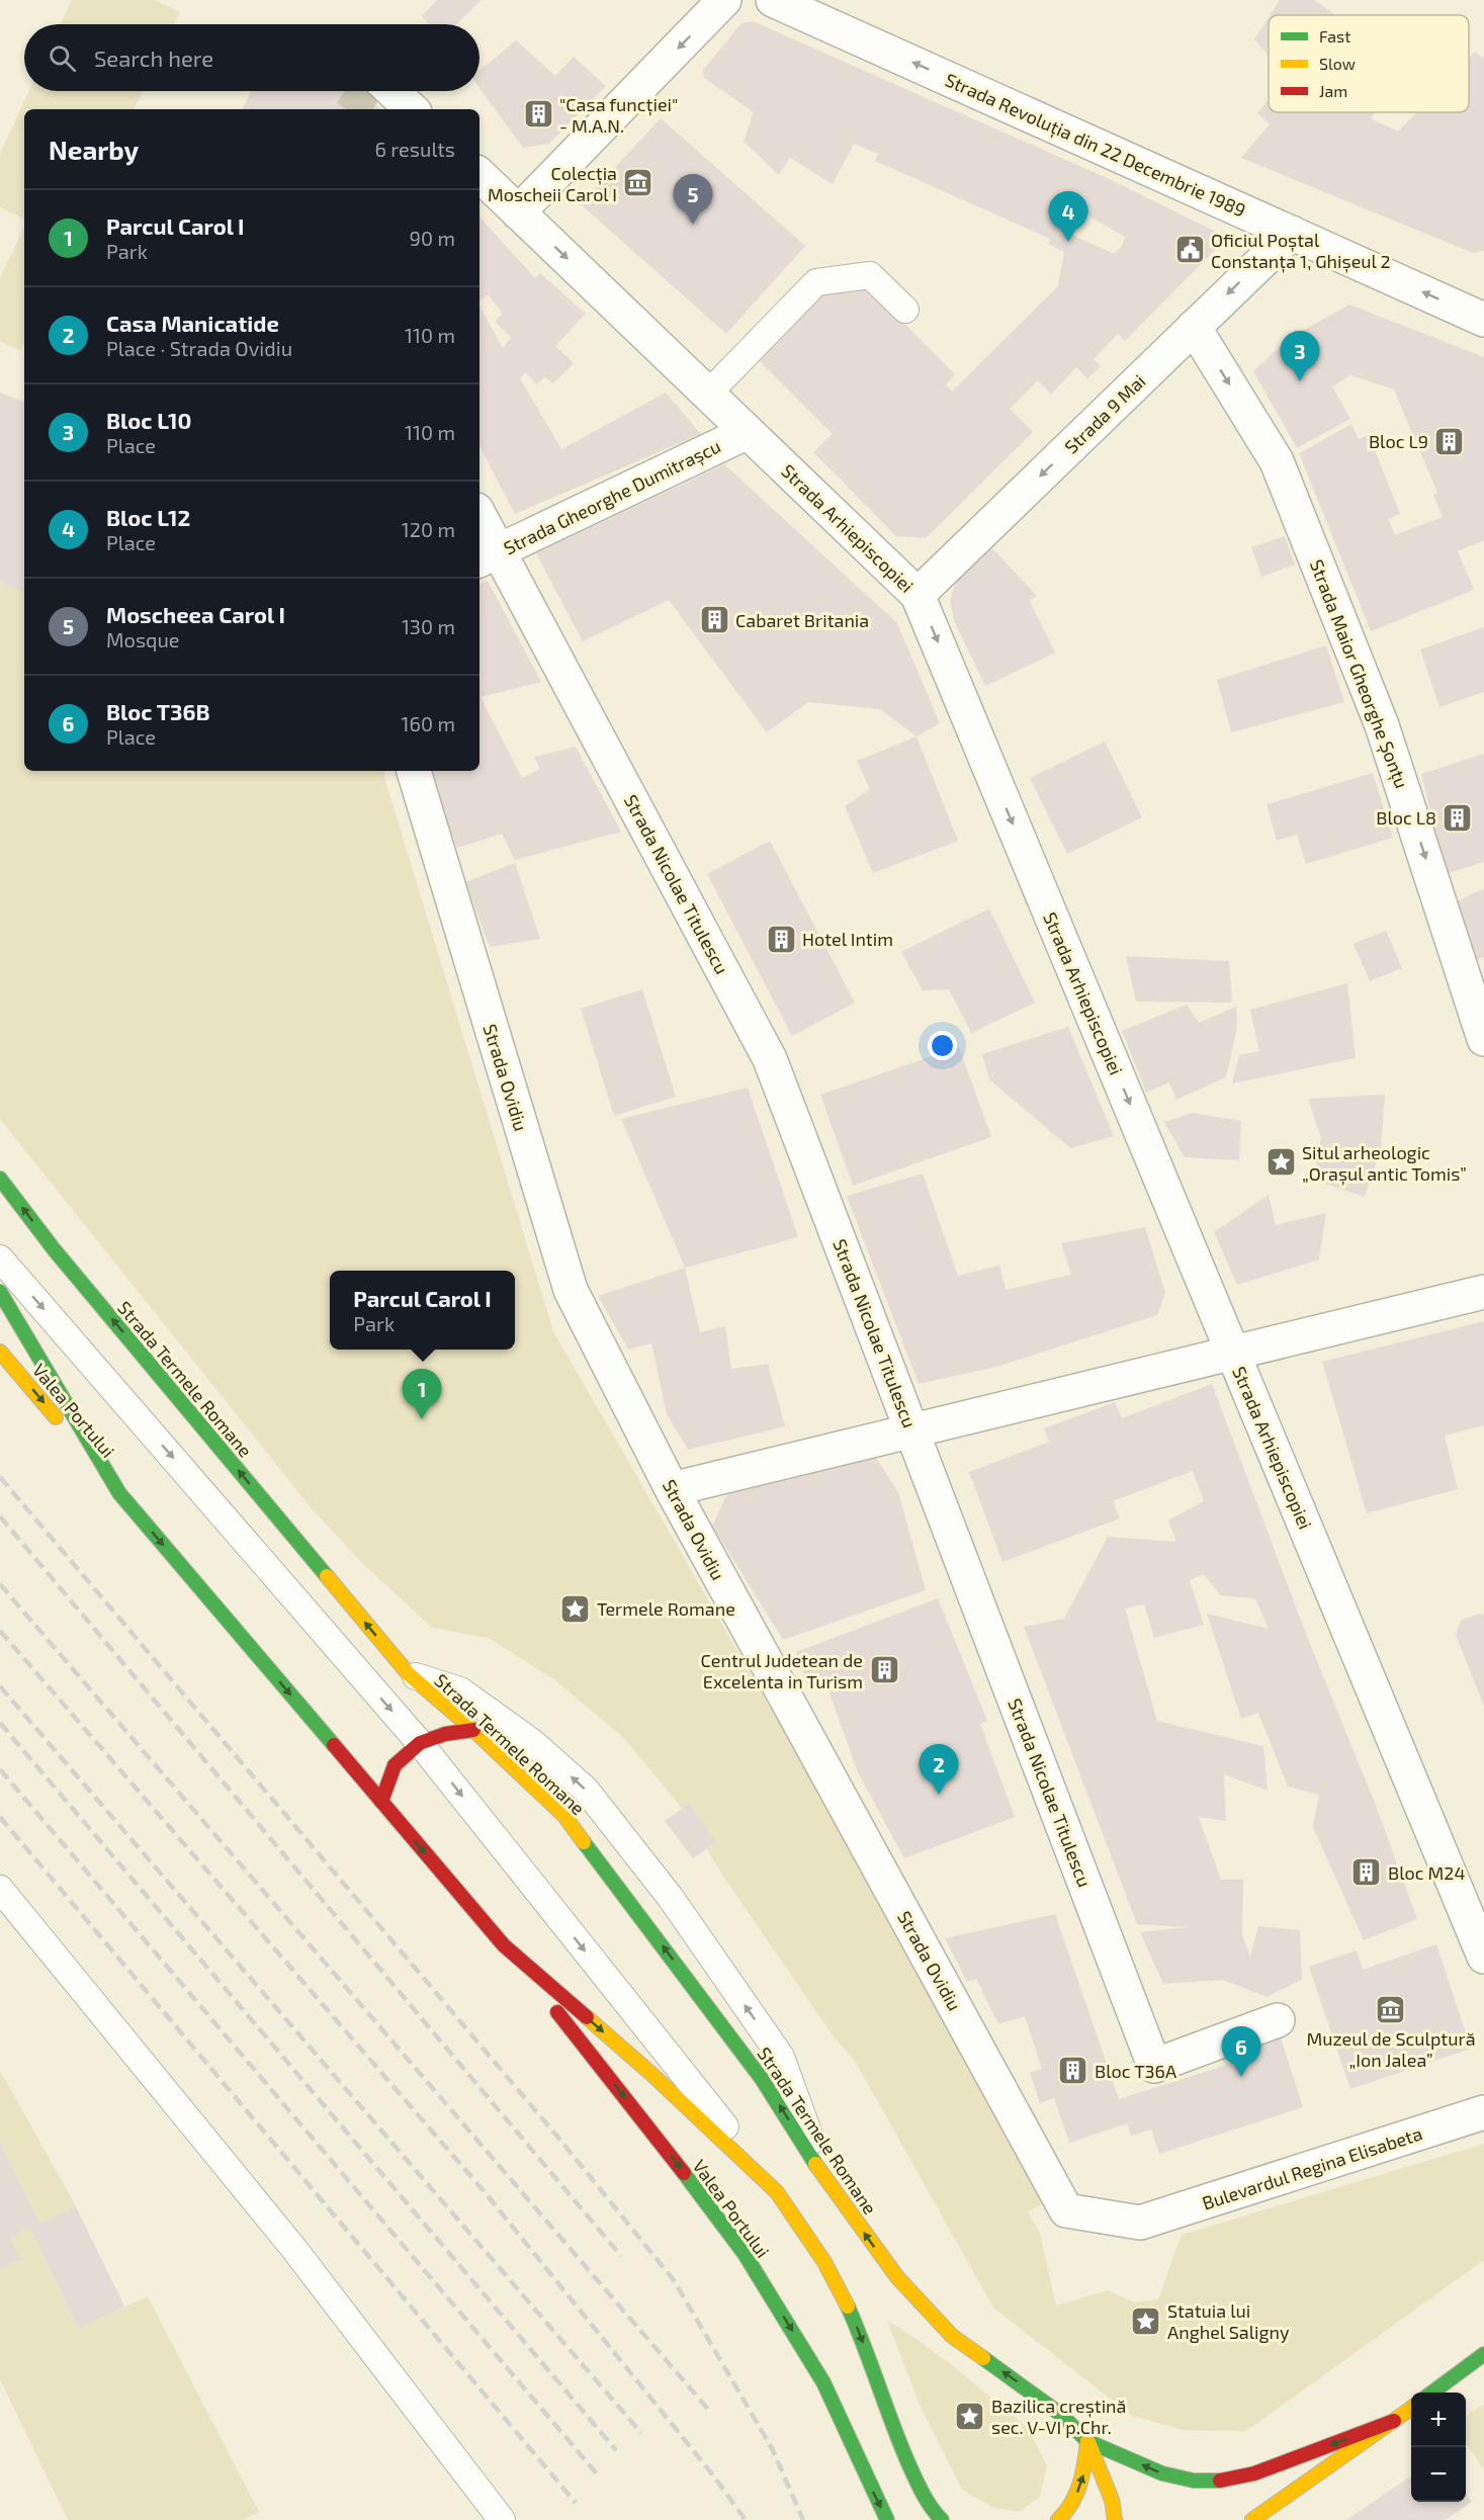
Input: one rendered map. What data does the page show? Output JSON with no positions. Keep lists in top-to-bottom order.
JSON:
{
  "streets": {
    "street": [
      "Strada Revoluția din 22 Decembrie 1989",
      "Strada 9 Mai",
      "Strada Gheorghe Dumitrașcu",
      "Strada Arhiepiscopiei",
      "Strada Maior Gheorghe Șonțu",
      "Strada Nicolae Titulescu",
      "Strada Ovidiu",
      "Strada Termele Romane",
      "Valea Portului",
      "Bulevardul Regina Elisabeta"
    ]
  },
  "crossings": [
    ["Strada Revoluția din 22 Decembrie 1989", "Strada 9 Mai"],
    ["Strada 9 Mai", "Strada Arhiepiscopiei"],
    ["Strada 9 Mai", "Strada Maior Gheorghe Șonțu"],
    ["Strada Gheorghe Dumitrașcu", "Strada Arhiepiscopiei"],
    ["Strada Gheorghe Dumitrașcu", "Strada Nicolae Titulescu"],
    ["Strada Ovidiu", "Bulevardul Regina Elisabeta"]
  ],
  "one_way": [
    "Strada Revoluția din 22 Decembrie 1989",
    "Strada 9 Mai",
    "Strada Arhiepiscopiei",
    "Strada Maior Gheorghe Șonțu"
  ],
  "places": {
    "building": [
      "\"Casa funcției\" - M.A.N.",
      "Bloc L9",
      "Cabaret Britania",
      "Bloc L8",
      "Hotel Intim",
      "Centrul Judetean de Excelenta in Turism",
      "Bloc M24",
      "Bloc T36A"
    ],
    "museum": ["Colecția Moscheii Carol I", "Muzeul de Sculptură „Ion Jalea”"],
    "public building": ["Oficiul Poștal Constanța 1, Ghișeul 2"],
    "place": [
      "Situl arheologic „Orașul antic Tomis”",
      "Termele Romane",
      "Statuia lui Anghel Saligny",
      "Bazilica creștină sec. V-VI p.Chr."
    ]
  },
  "legend": ["Fast", "Slow", "Jam"],
  "page": {
    "search": "Search here",
    "heading": ["Nearby", "6 results"],
    "pins": [
      "5",
      "4",
      "3",
      "1",
      "2",
      "6"
    ],
    "list": [
      {
        "mark": "1",
        "name": "Parcul Carol I",
        "note": "Park",
        "value": "90 m"
      },
      {
        "mark": "2",
        "name": "Casa Manicatide",
        "note": "Place · Strada Ovidiu",
        "value": "110 m"
      },
      {
        "mark": "3",
        "name": "Bloc L10",
        "note": "Place",
        "value": "110 m"
      },
      {
        "mark": "4",
        "name": "Bloc L12",
        "note": "Place",
        "value": "120 m"
      },
      {
        "mark": "5",
        "name": "Moscheea Carol I",
        "note": "Mosque",
        "value": "130 m"
      },
      {
        "mark": "6",
        "name": "Bloc T36B",
        "note": "Place",
        "value": "160 m"
      }
    ],
    "popup": ["Parcul Carol I", "Park"],
    "map_buttons": ["+", "−"]
  }
}
